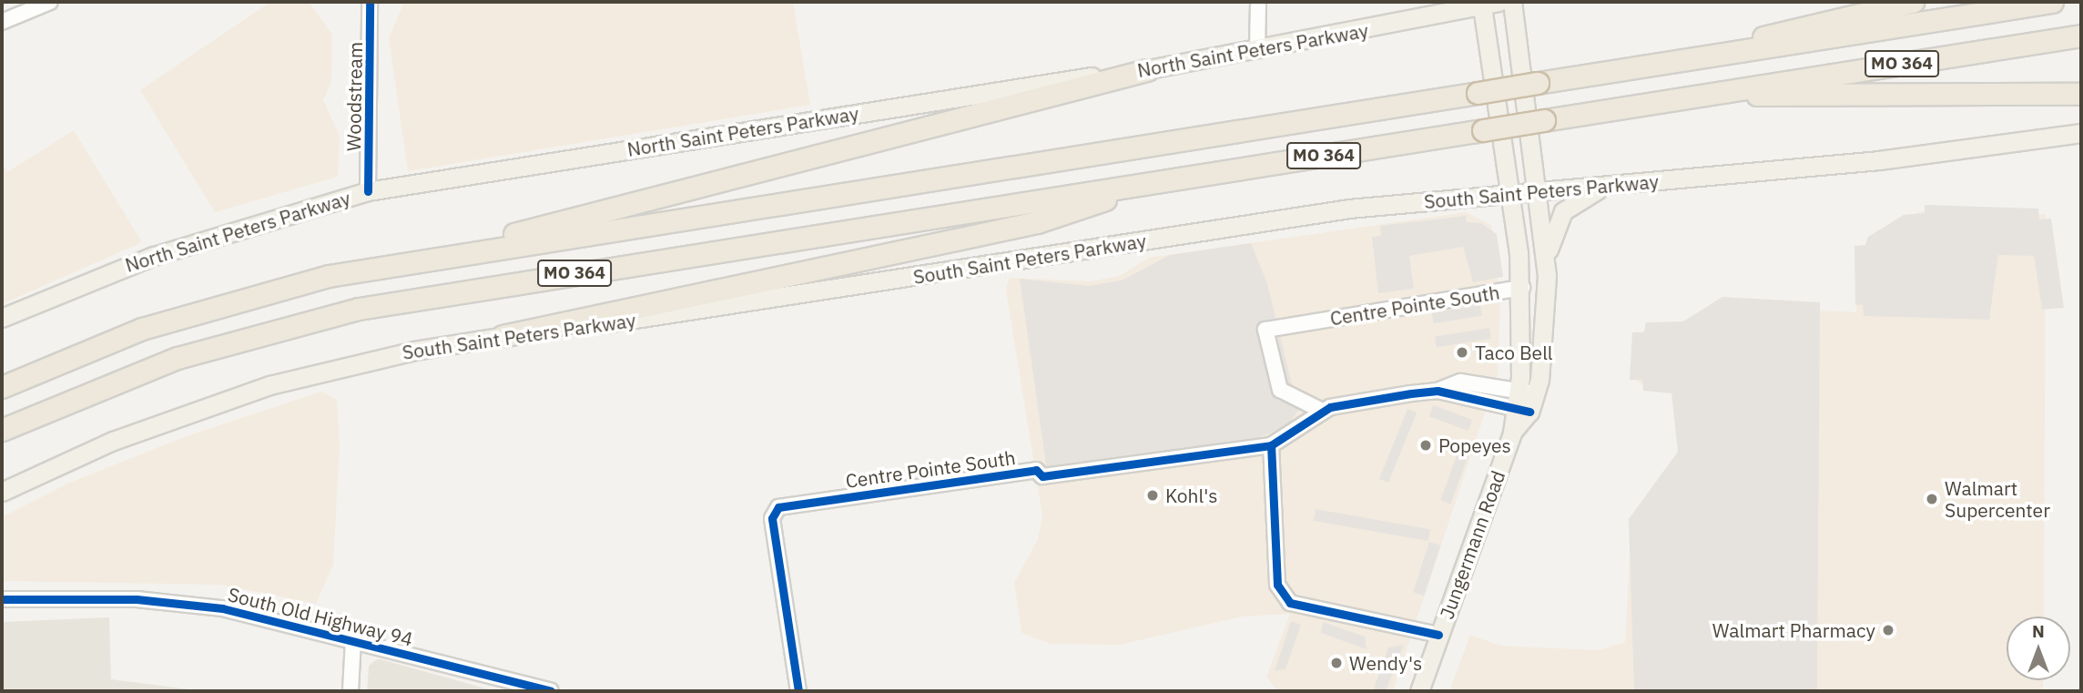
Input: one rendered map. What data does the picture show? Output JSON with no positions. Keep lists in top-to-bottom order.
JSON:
{
  "streets": {
    "highway": ["MO 364"],
    "main road": ["North Saint Peters Parkway", "South Saint Peters Parkway", "Jungermann Road"],
    "street": ["Woodstream", "Centre Pointe South", "South Old Highway 94"]
  },
  "crossings": [
    ["North Saint Peters Parkway", "Woodstream"],
    ["North Saint Peters Parkway", "Jungermann Road"],
    ["South Saint Peters Parkway", "Jungermann Road"],
    ["Centre Pointe South", "Jungermann Road"]
  ],
  "places": [
    "Taco Bell",
    "Popeyes",
    "Kohl's",
    "Walmart Supercenter",
    "Walmart Pharmacy",
    "Wendy's"
  ],
  "north": "top"
}
